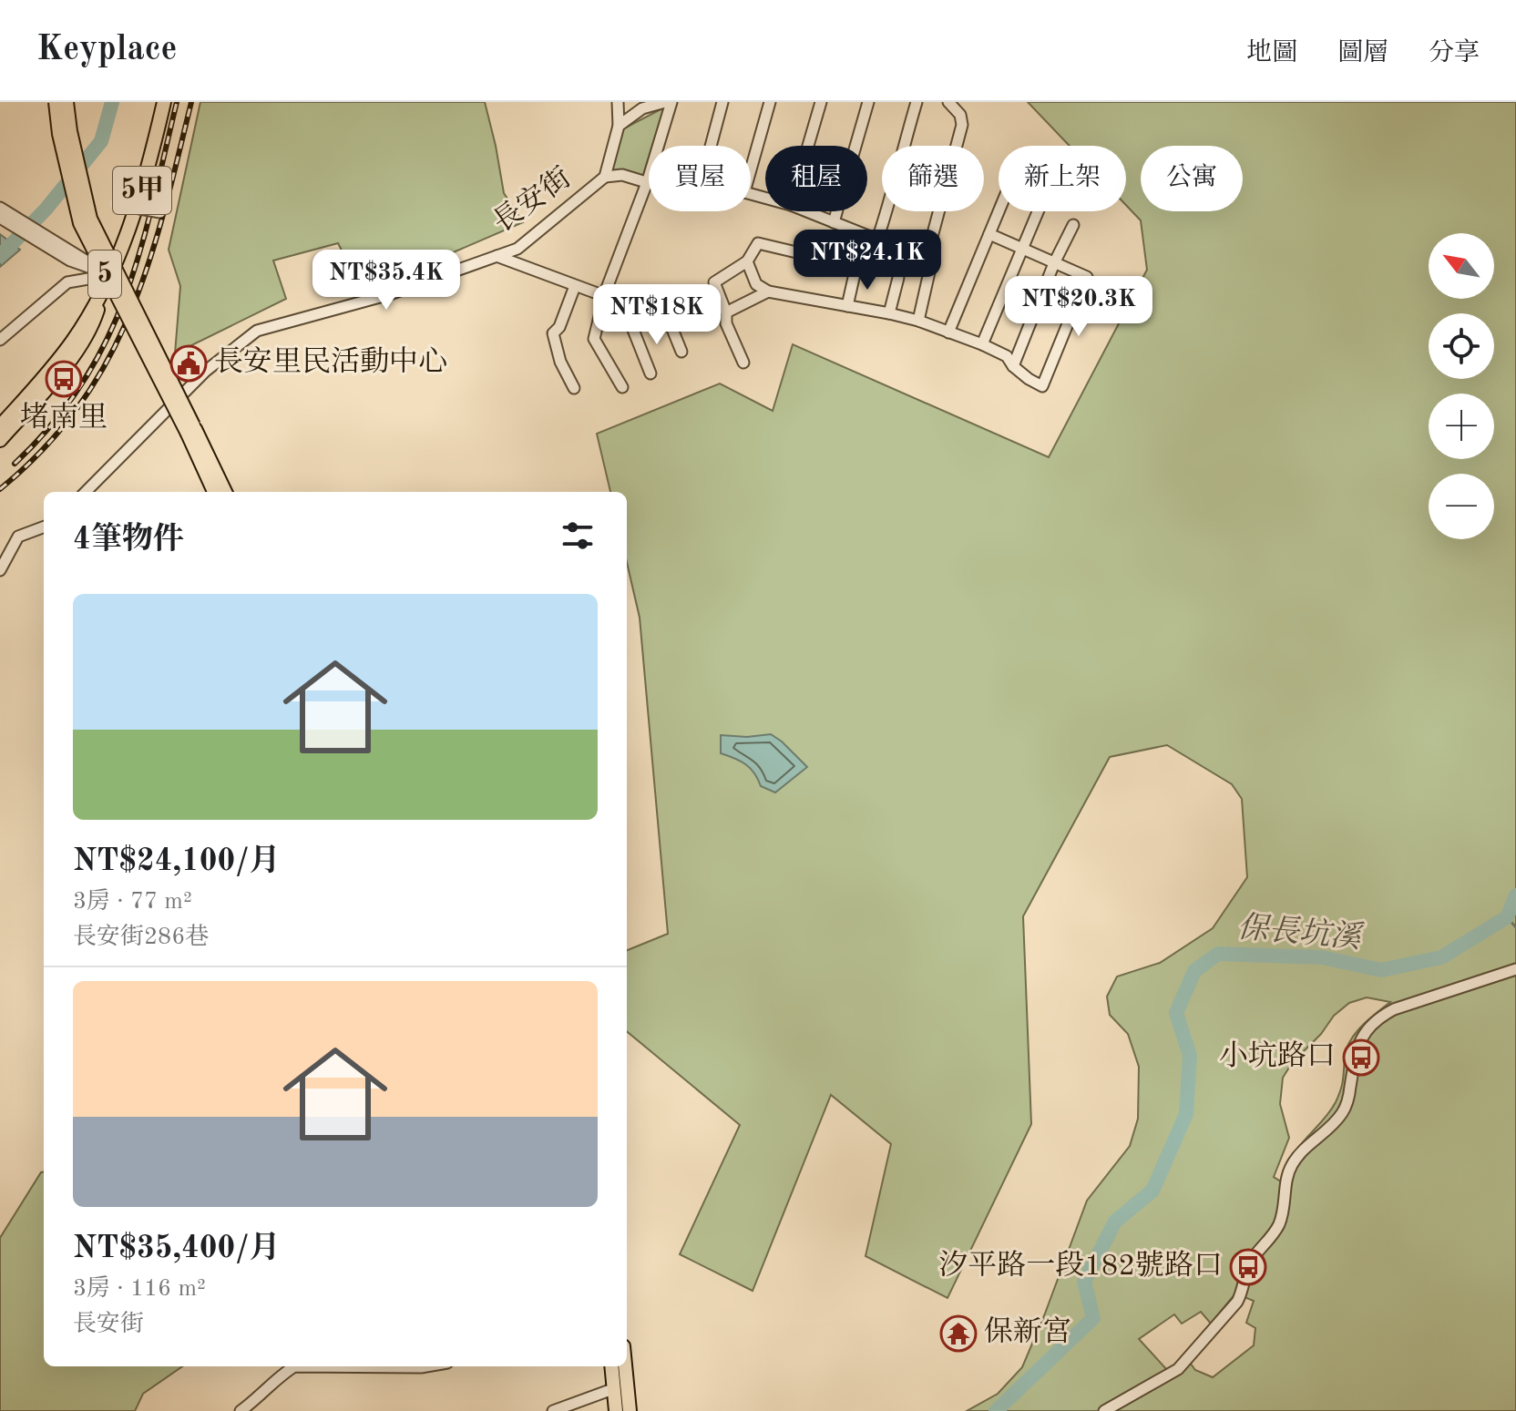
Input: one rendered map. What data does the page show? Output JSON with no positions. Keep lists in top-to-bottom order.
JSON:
{
  "streets": {
    "main road": ["5甲", "5"],
    "street": ["長安街"]
  },
  "water": ["保長坑溪"],
  "places": {
    "public building": ["長安里民活動中心"],
    "bus stop": ["堵南里", "小坑路口", "汐平路一段182號路口"],
    "temple": ["保新宮"]
  },
  "north": "top left",
  "page": {
    "header": "Keyplace",
    "nav": ["地圖", "圖層", "分享"],
    "chip": [
      "買屋",
      "租屋",
      "篩選",
      "新上架",
      "公寓"
    ],
    "price": [
      "NT$24.1K",
      "NT$35.4K",
      "NT$20.3K",
      "NT$18K"
    ],
    "map_buttons": ["+", "−"],
    "heading": "4筆物件",
    "list": [
      {
        "name": "NT$24,100/月",
        "note": "3房 · 77 m² · 長安街286巷"
      },
      {
        "name": "NT$35,400/月",
        "note": "3房 · 116 m² · 長安街"
      }
    ]
  }
}
